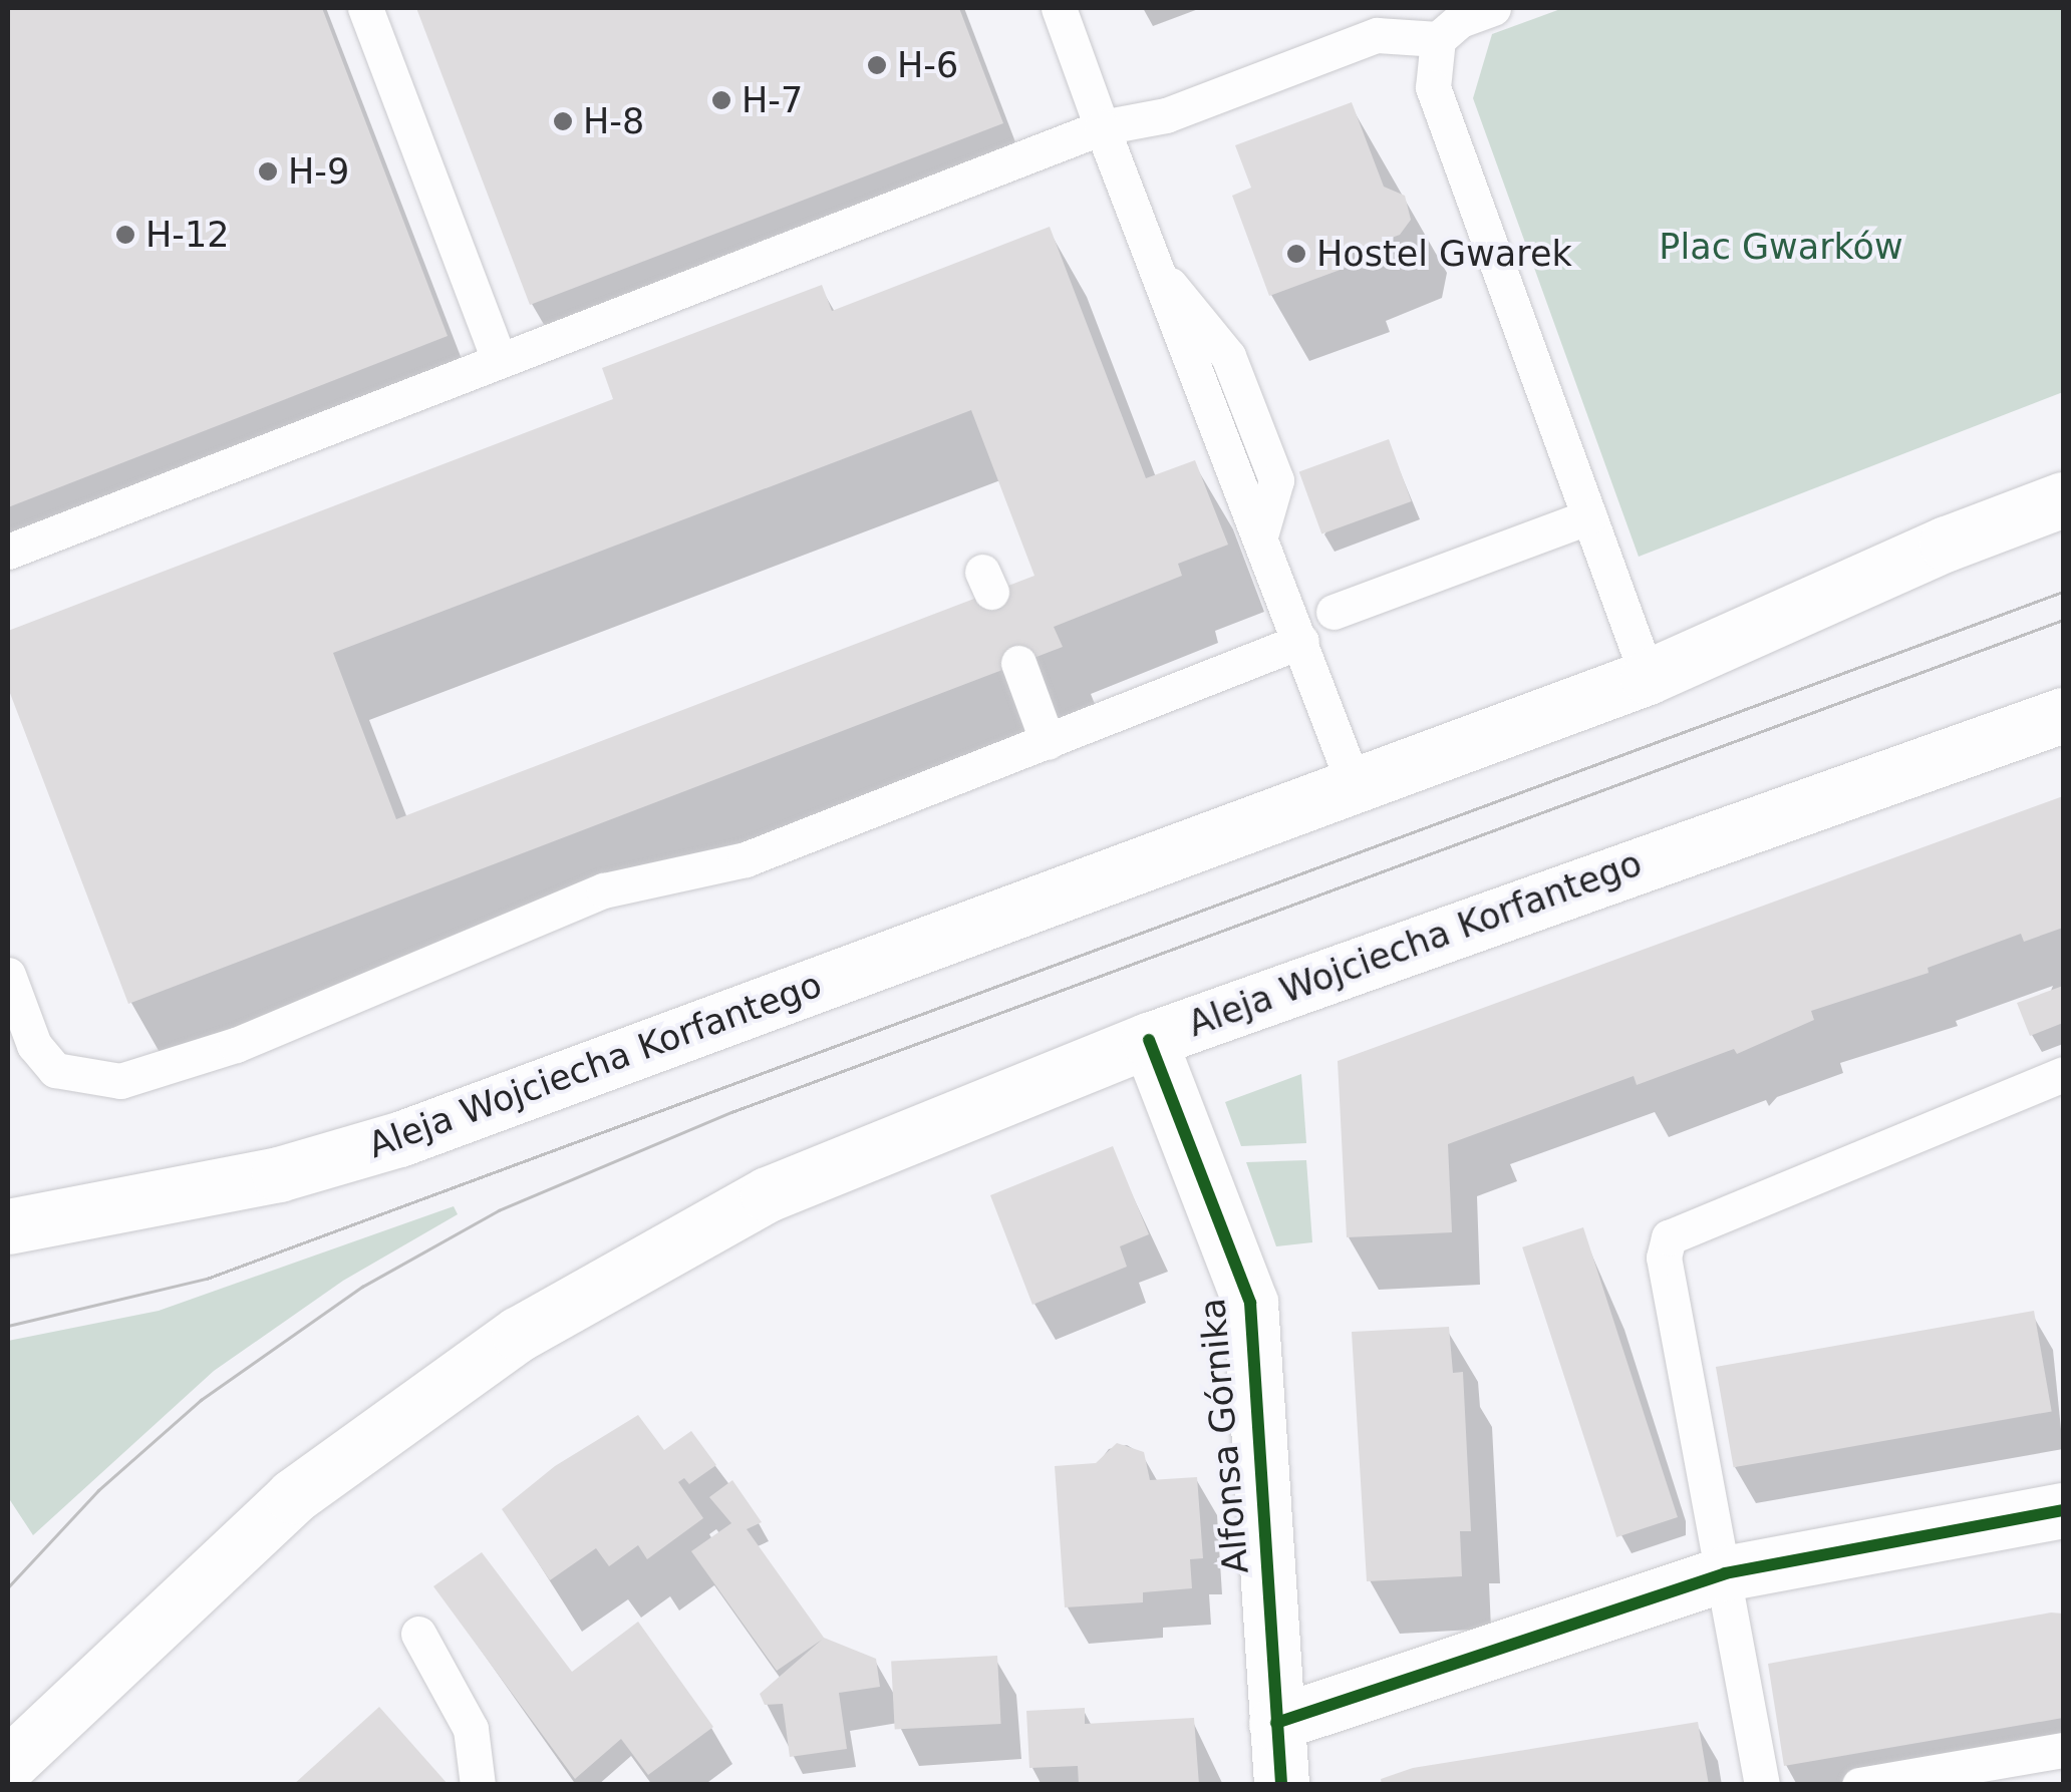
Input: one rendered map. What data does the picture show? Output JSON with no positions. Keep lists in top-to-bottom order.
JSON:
{
  "streets": {
    "main road": ["Aleja Wojciecha Korfantego", "Alfonsa Górnika"]
  },
  "crossings": [
    ["Aleja Wojciecha Korfantego", "Alfonsa Górnika"]
  ],
  "parks": ["Plac Gwarków"],
  "places": [
    "H-6",
    "H-7",
    "H-8",
    "H-9",
    "H-12",
    "Hostel Gwarek"
  ]
}
